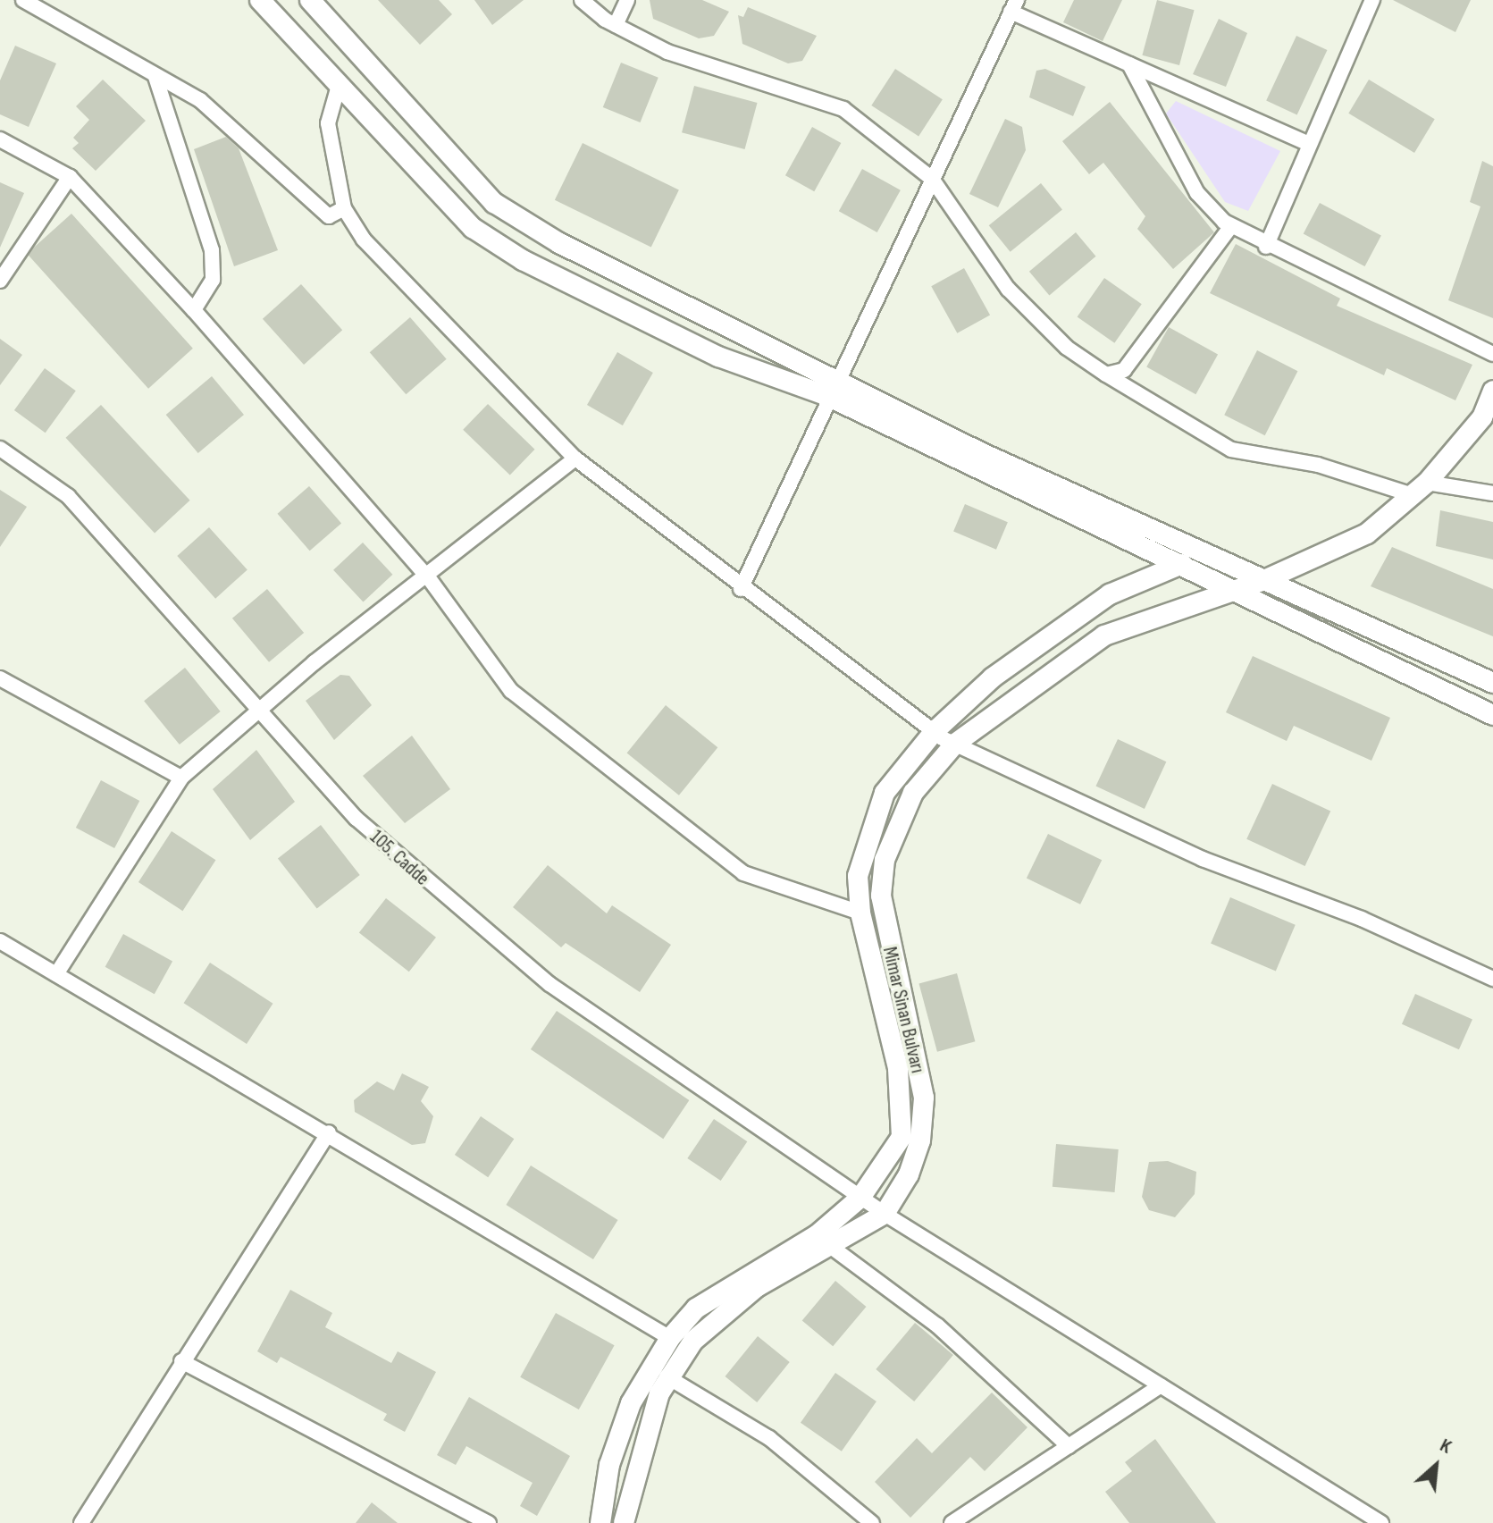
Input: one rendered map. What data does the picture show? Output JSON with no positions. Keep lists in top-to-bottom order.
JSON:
{
  "streets": {
    "main road": ["Mimar Sinan Bulvarı"],
    "street": ["105. Cadde"]
  },
  "crossings": [
    ["105. Cadde", "Mimar Sinan Bulvarı"]
  ],
  "north": "top right"
}
